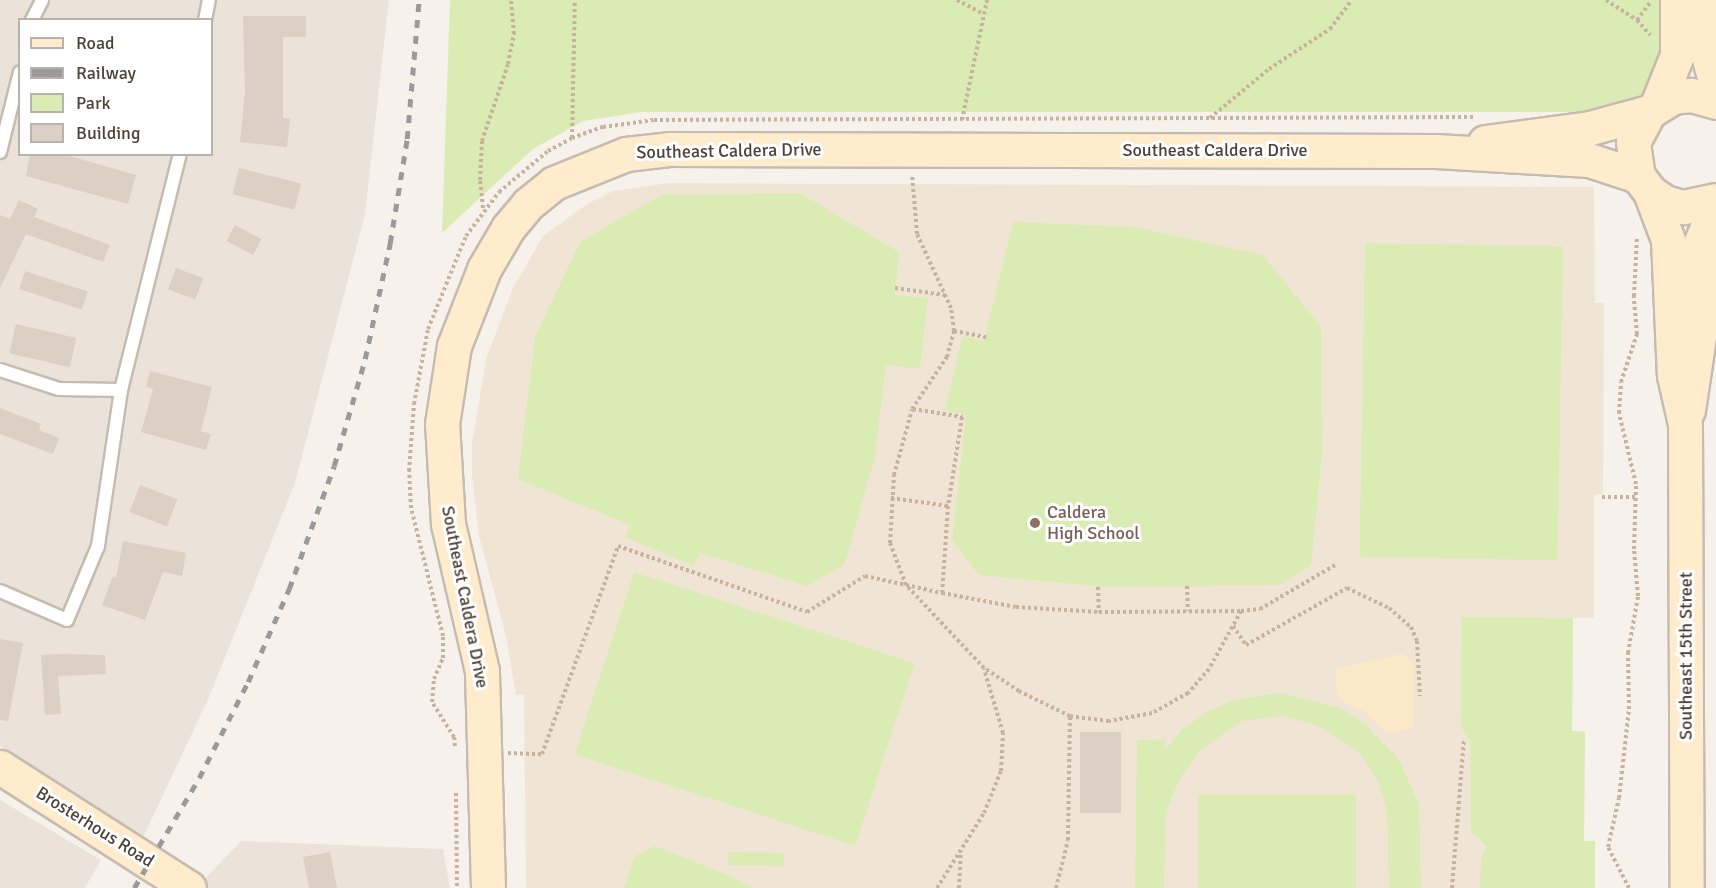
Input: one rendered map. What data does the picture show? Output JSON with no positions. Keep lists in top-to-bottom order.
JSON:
{
  "streets": {
    "street": ["Southeast Caldera Drive", "Southeast 15th Street", "Brosterhous Road"]
  },
  "crossings": [
    ["Southeast Caldera Drive", "Southeast 15th Street"]
  ],
  "places": ["Caldera High School"],
  "legend": [
    "Road",
    "Railway",
    "Park",
    "Building"
  ]
}
